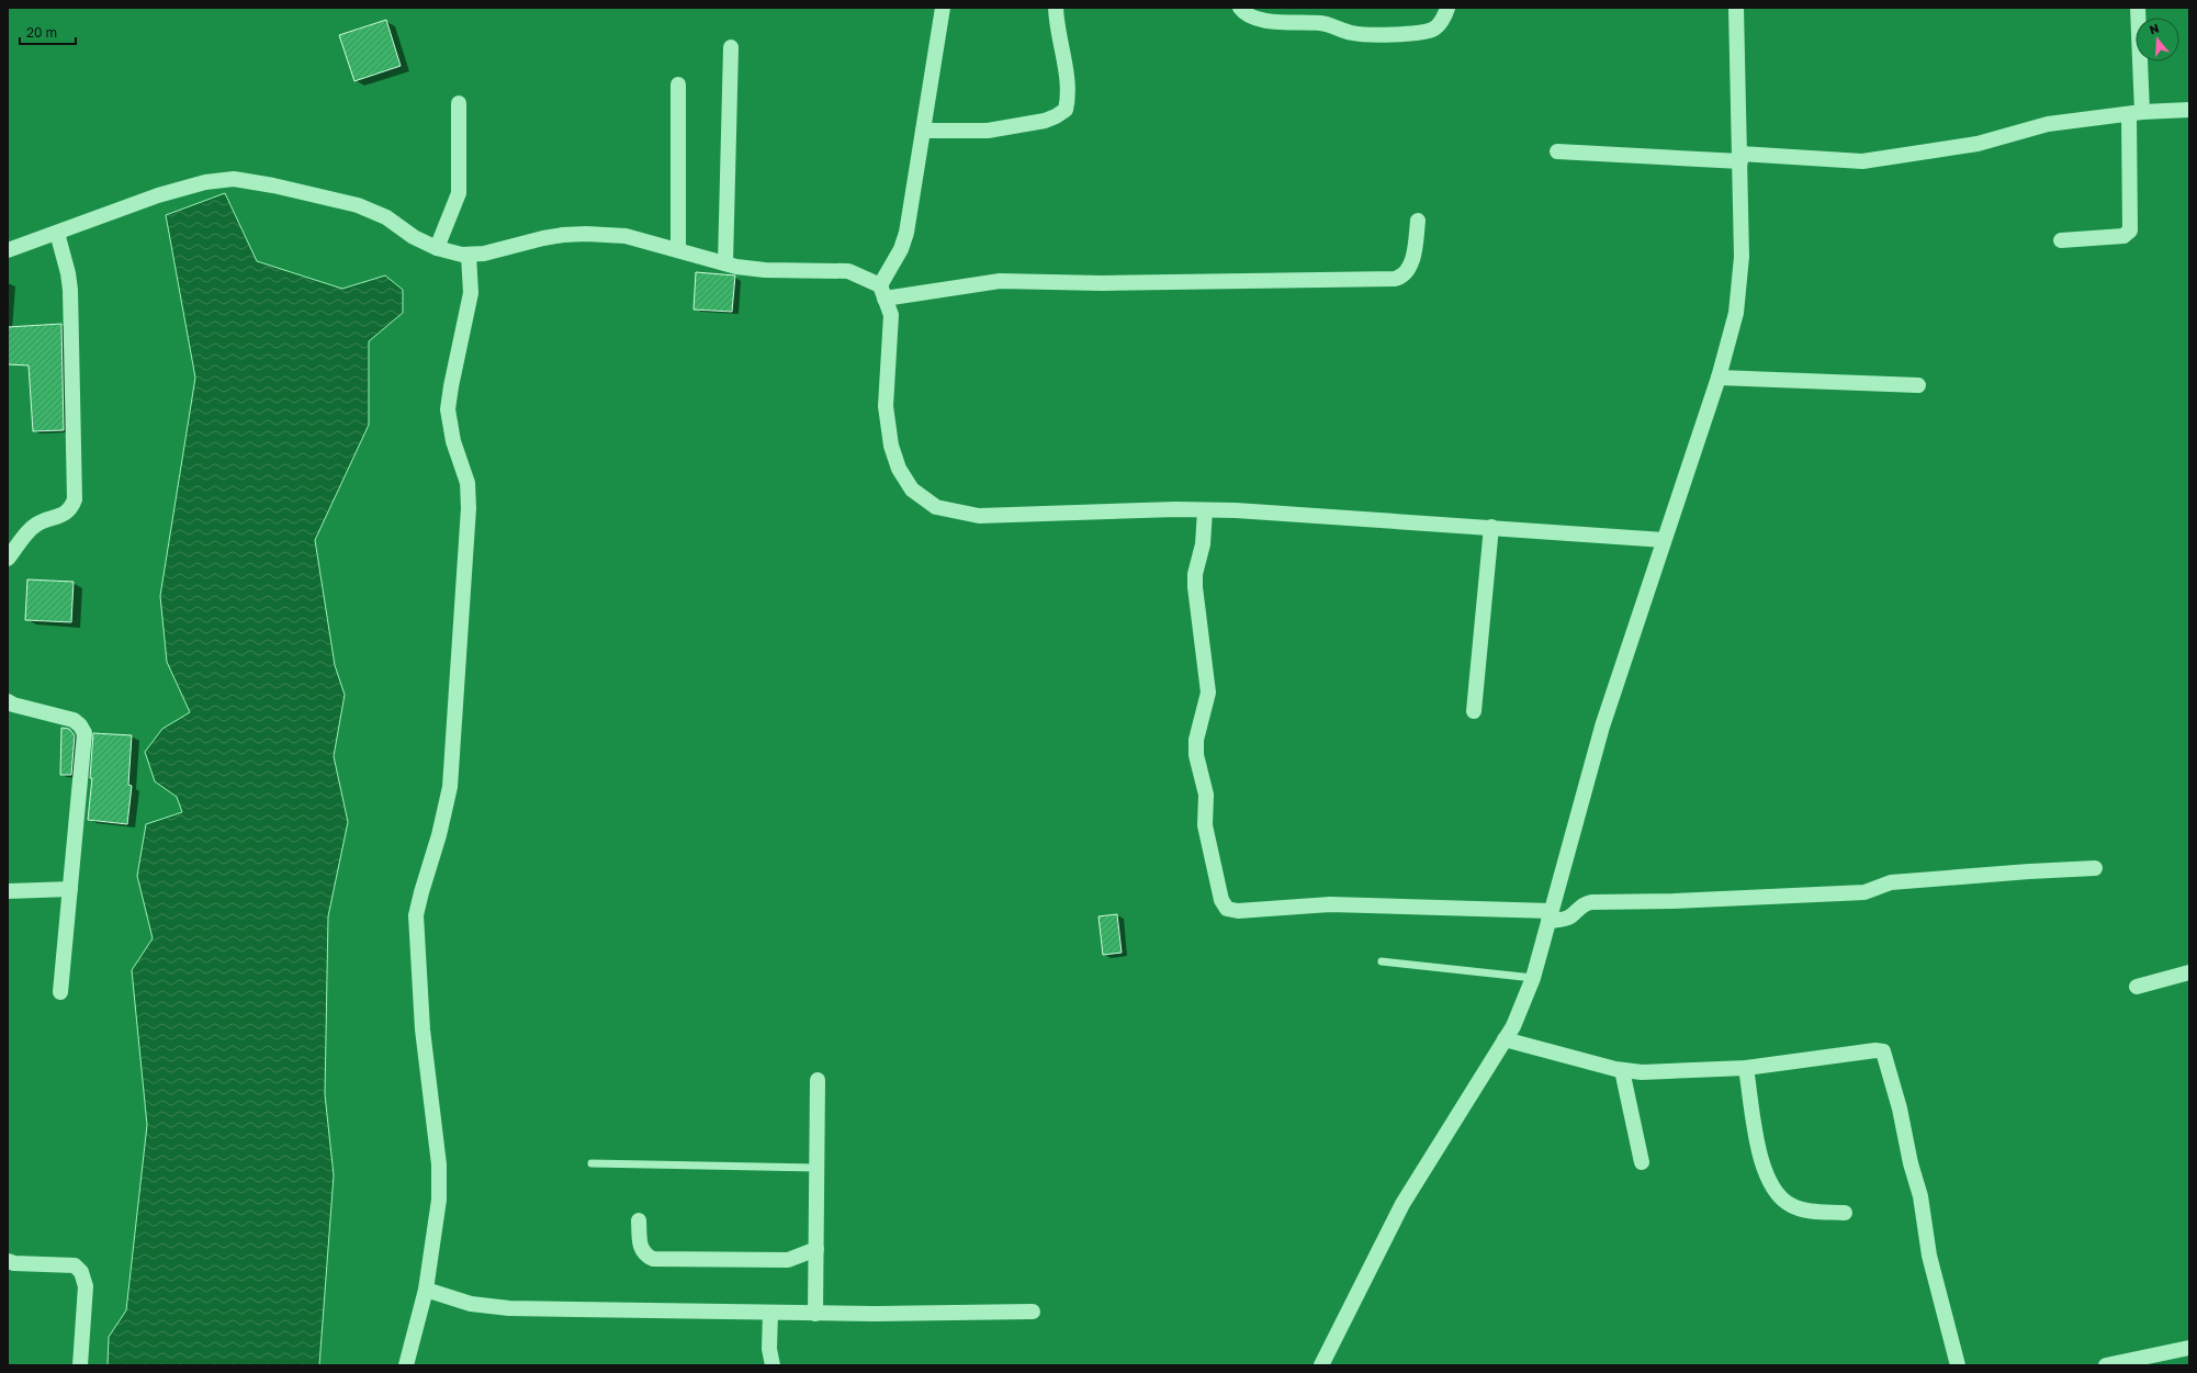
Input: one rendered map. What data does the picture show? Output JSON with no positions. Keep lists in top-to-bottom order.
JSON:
{
  "scale_bar": "20 m",
  "north": "top"
}
